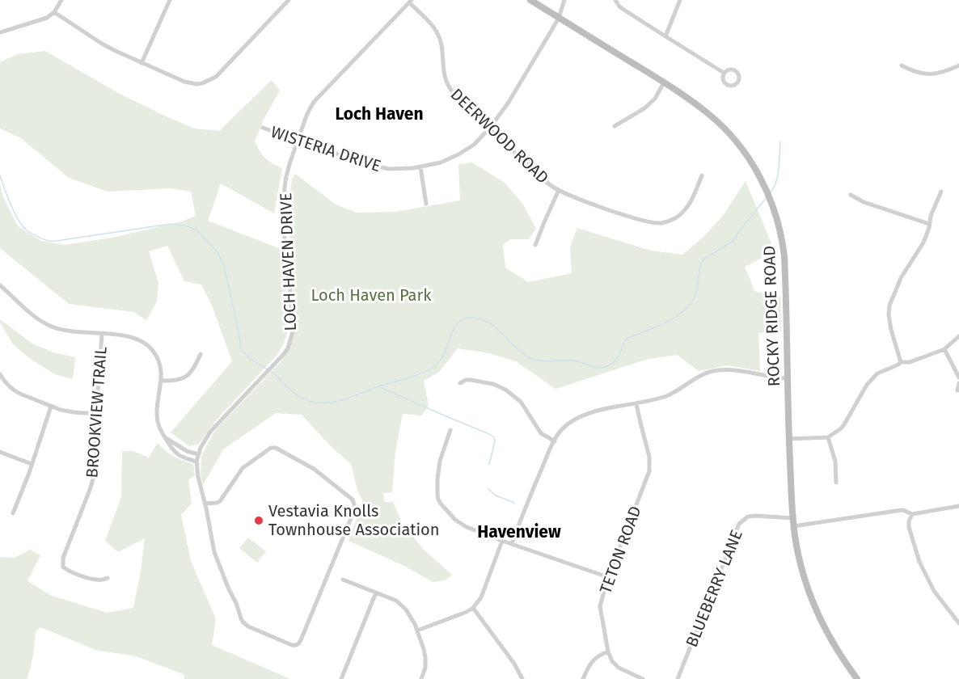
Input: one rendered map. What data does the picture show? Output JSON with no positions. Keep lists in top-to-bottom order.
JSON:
{
  "streets": {
    "main road": ["ROCKY RIDGE ROAD"],
    "street": [
      "DEERWOOD ROAD",
      "WISTERIA DRIVE",
      "LOCH HAVEN DRIVE",
      "BROOKVIEW TRAIL",
      "TETON ROAD",
      "BLUEBERRY LANE"
    ]
  },
  "crossings": [
    ["DEERWOOD ROAD", "WISTERIA DRIVE"],
    ["DEERWOOD ROAD", "LOCH HAVEN DRIVE"],
    ["WISTERIA DRIVE", "LOCH HAVEN DRIVE"],
    ["WISTERIA DRIVE", "ROCKY RIDGE ROAD"],
    ["ROCKY RIDGE ROAD", "BLUEBERRY LANE"]
  ],
  "districts": ["Loch Haven", "Havenview"],
  "parks": ["Loch Haven Park"],
  "places": ["Vestavia Knolls Townhouse Association"]
}
